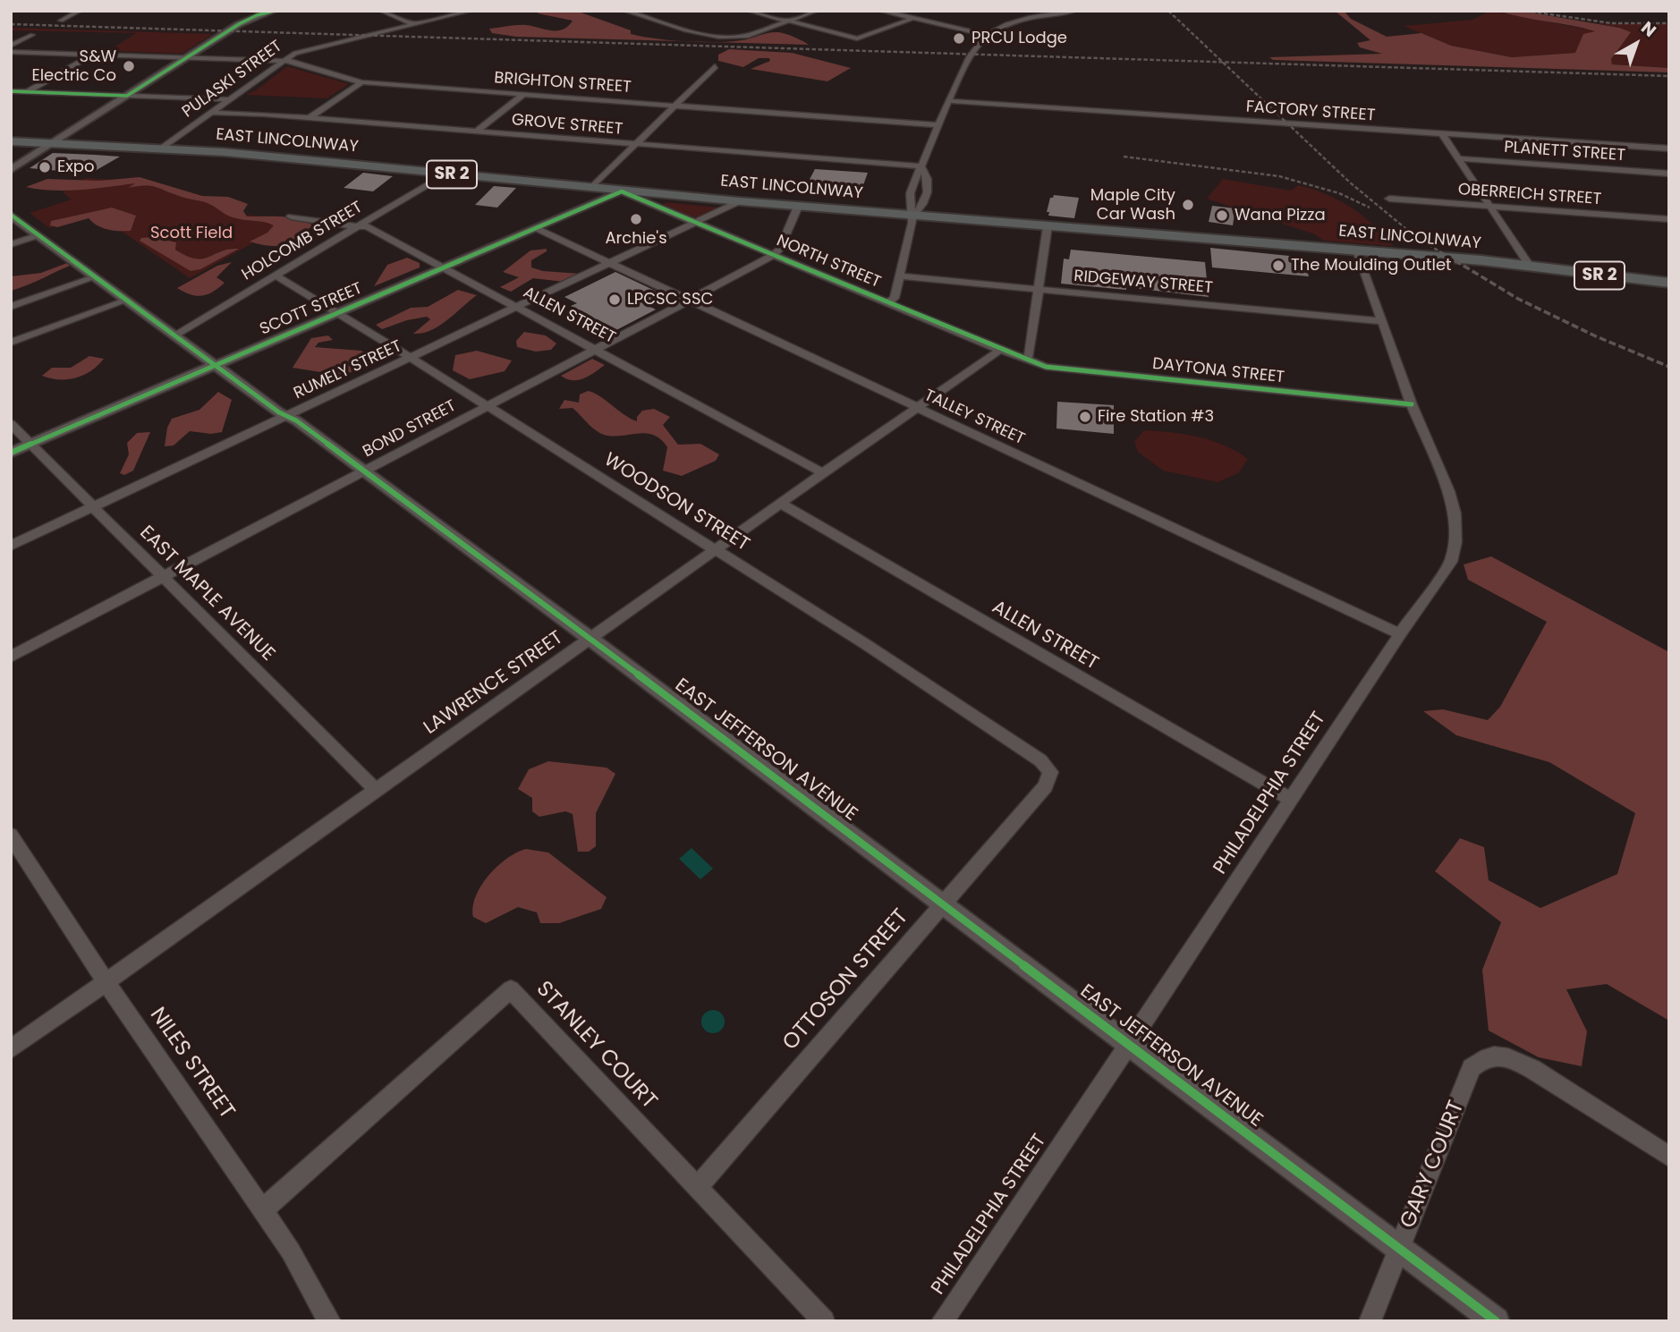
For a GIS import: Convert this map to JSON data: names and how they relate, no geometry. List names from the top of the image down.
{
  "streets": {
    "main road": ["EAST LINCOLNWAY", "SR 2"],
    "street": [
      "PULASKI STREET",
      "BRIGHTON STREET",
      "FACTORY STREET",
      "GROVE STREET",
      "PLANETT STREET",
      "OBERREICH STREET",
      "HOLCOMB STREET",
      "NORTH STREET",
      "RIDGEWAY STREET",
      "SCOTT STREET",
      "ALLEN STREET",
      "RUMELY STREET",
      "DAYTONA STREET",
      "TALLEY STREET",
      "BOND STREET",
      "WOODSON STREET",
      "EAST MAPLE AVENUE",
      "LAWRENCE STREET",
      "EAST JEFFERSON AVENUE",
      "PHILADELPHIA STREET",
      "OTTOSON STREET",
      "STANLEY COURT",
      "NILES STREET",
      "GARY COURT"
    ]
  },
  "crossings": [
    ["PULASKI STREET", "BRIGHTON STREET"],
    ["PULASKI STREET", "GROVE STREET"],
    ["PULASKI STREET", "EAST LINCOLNWAY"],
    ["EAST LINCOLNWAY", "SR 2"],
    ["EAST LINCOLNWAY", "HOLCOMB STREET"],
    ["EAST LINCOLNWAY", "NORTH STREET"],
    ["EAST LINCOLNWAY", "SCOTT STREET"],
    ["EAST LINCOLNWAY", "PHILADELPHIA STREET"],
    ["HOLCOMB STREET", "ALLEN STREET"],
    ["HOLCOMB STREET", "WOODSON STREET"],
    ["HOLCOMB STREET", "EAST JEFFERSON AVENUE"],
    ["NORTH STREET", "SCOTT STREET"],
    ["NORTH STREET", "RUMELY STREET"],
    ["NORTH STREET", "DAYTONA STREET"],
    ["NORTH STREET", "BOND STREET"],
    ["NORTH STREET", "LAWRENCE STREET"],
    ["RIDGEWAY STREET", "PHILADELPHIA STREET"],
    ["SCOTT STREET", "ALLEN STREET"],
    ["SCOTT STREET", "TALLEY STREET"],
    ["SCOTT STREET", "WOODSON STREET"],
    ["SCOTT STREET", "EAST MAPLE AVENUE"],
    ["SCOTT STREET", "EAST JEFFERSON AVENUE"],
    ["ALLEN STREET", "RUMELY STREET"],
    ["ALLEN STREET", "BOND STREET"],
    ["ALLEN STREET", "LAWRENCE STREET"],
    ["ALLEN STREET", "PHILADELPHIA STREET"],
    ["RUMELY STREET", "TALLEY STREET"],
    ["RUMELY STREET", "WOODSON STREET"],
    ["RUMELY STREET", "EAST MAPLE AVENUE"],
    ["RUMELY STREET", "EAST JEFFERSON AVENUE"],
    ["DAYTONA STREET", "PHILADELPHIA STREET"],
    ["TALLEY STREET", "BOND STREET"],
    ["TALLEY STREET", "LAWRENCE STREET"],
    ["TALLEY STREET", "PHILADELPHIA STREET"],
    ["BOND STREET", "WOODSON STREET"],
    ["BOND STREET", "EAST MAPLE AVENUE"],
    ["BOND STREET", "EAST JEFFERSON AVENUE"],
    ["WOODSON STREET", "LAWRENCE STREET"],
    ["WOODSON STREET", "OTTOSON STREET"],
    ["EAST MAPLE AVENUE", "LAWRENCE STREET"],
    ["LAWRENCE STREET", "EAST JEFFERSON AVENUE"],
    ["LAWRENCE STREET", "NILES STREET"],
    ["EAST JEFFERSON AVENUE", "PHILADELPHIA STREET"],
    ["EAST JEFFERSON AVENUE", "OTTOSON STREET"],
    ["EAST JEFFERSON AVENUE", "GARY COURT"],
    ["OTTOSON STREET", "STANLEY COURT"],
    ["STANLEY COURT", "NILES STREET"]
  ],
  "parks": ["Scott Field"],
  "places": [
    "PRCU Lodge",
    "S&W Electric Co",
    "Expo",
    "Maple City Car Wash",
    "Wana Pizza",
    "Archie's",
    "The Moulding Outlet",
    "LPCSC SSC",
    "Fire Station #3"
  ],
  "north": "top right"
}
